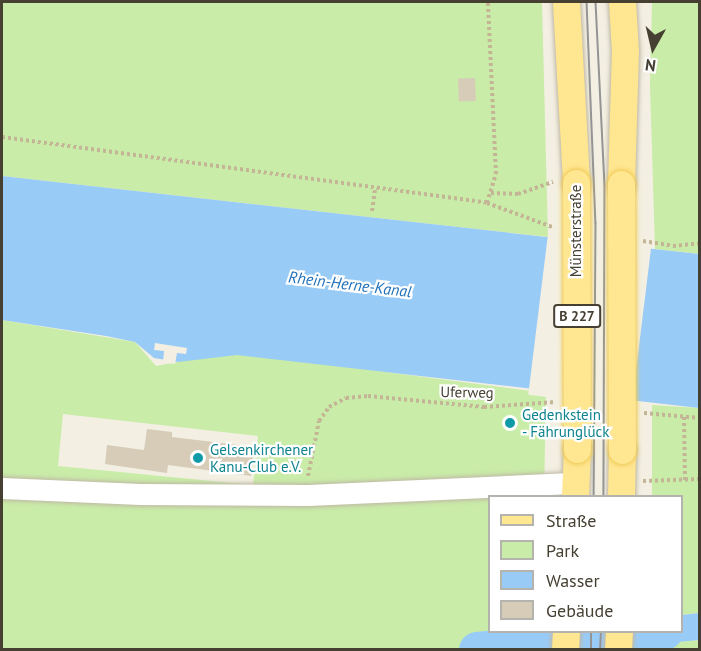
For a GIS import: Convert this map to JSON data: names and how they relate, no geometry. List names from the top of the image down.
{
  "streets": {
    "main road": ["Münsterstraße", "B 227"],
    "path": ["Uferweg"]
  },
  "water": ["Rhein-Herne-Kanal"],
  "places": ["Gedenkstein - Fährunglück", "Gelsenkirchener Kanu-Club e.V."],
  "legend": [
    "Straße",
    "Park",
    "Wasser",
    "Gebäude"
  ],
  "north": "bottom"
}
